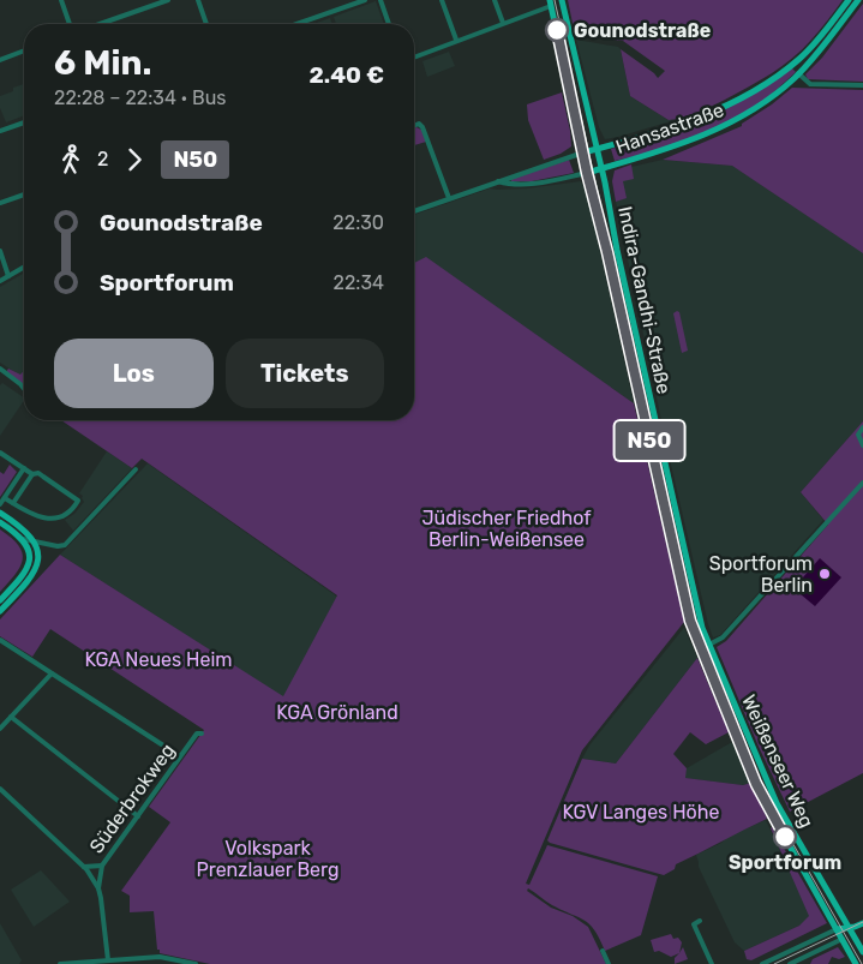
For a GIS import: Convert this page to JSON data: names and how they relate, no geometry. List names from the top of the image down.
{
  "streets": {
    "main road": ["Hansastraße", "Indira-Gandhi-Straße", "Weißenseer Weg"],
    "street": ["Süderbrokweg"]
  },
  "crossings": [
    ["Hansastraße", "Indira-Gandhi-Straße"],
    ["Indira-Gandhi-Straße", "Weißenseer Weg"]
  ],
  "parks": [
    "Jüdischer Friedhof Berlin-Weißensee",
    "KGA Neues Heim",
    "KGA Grönland",
    "KGV Langes Höhe",
    "Volkspark Prenzlauer Berg"
  ],
  "places": ["Gounodstraße", "Sportforum Berlin", "Sportforum"],
  "lines": ["bus line N50"],
  "page": {
    "on_map": "N50",
    "heading": ["6 Min.", "22:28 – 22:34 · Bus", "2.40 €"],
    "legs": ["2", "N50"],
    "list": [
      {
        "name": "Gounodstraße",
        "value": "22:30"
      },
      {
        "name": "Sportforum",
        "value": "22:34"
      }
    ],
    "buttons": ["Los", "Tickets"]
  }
}
